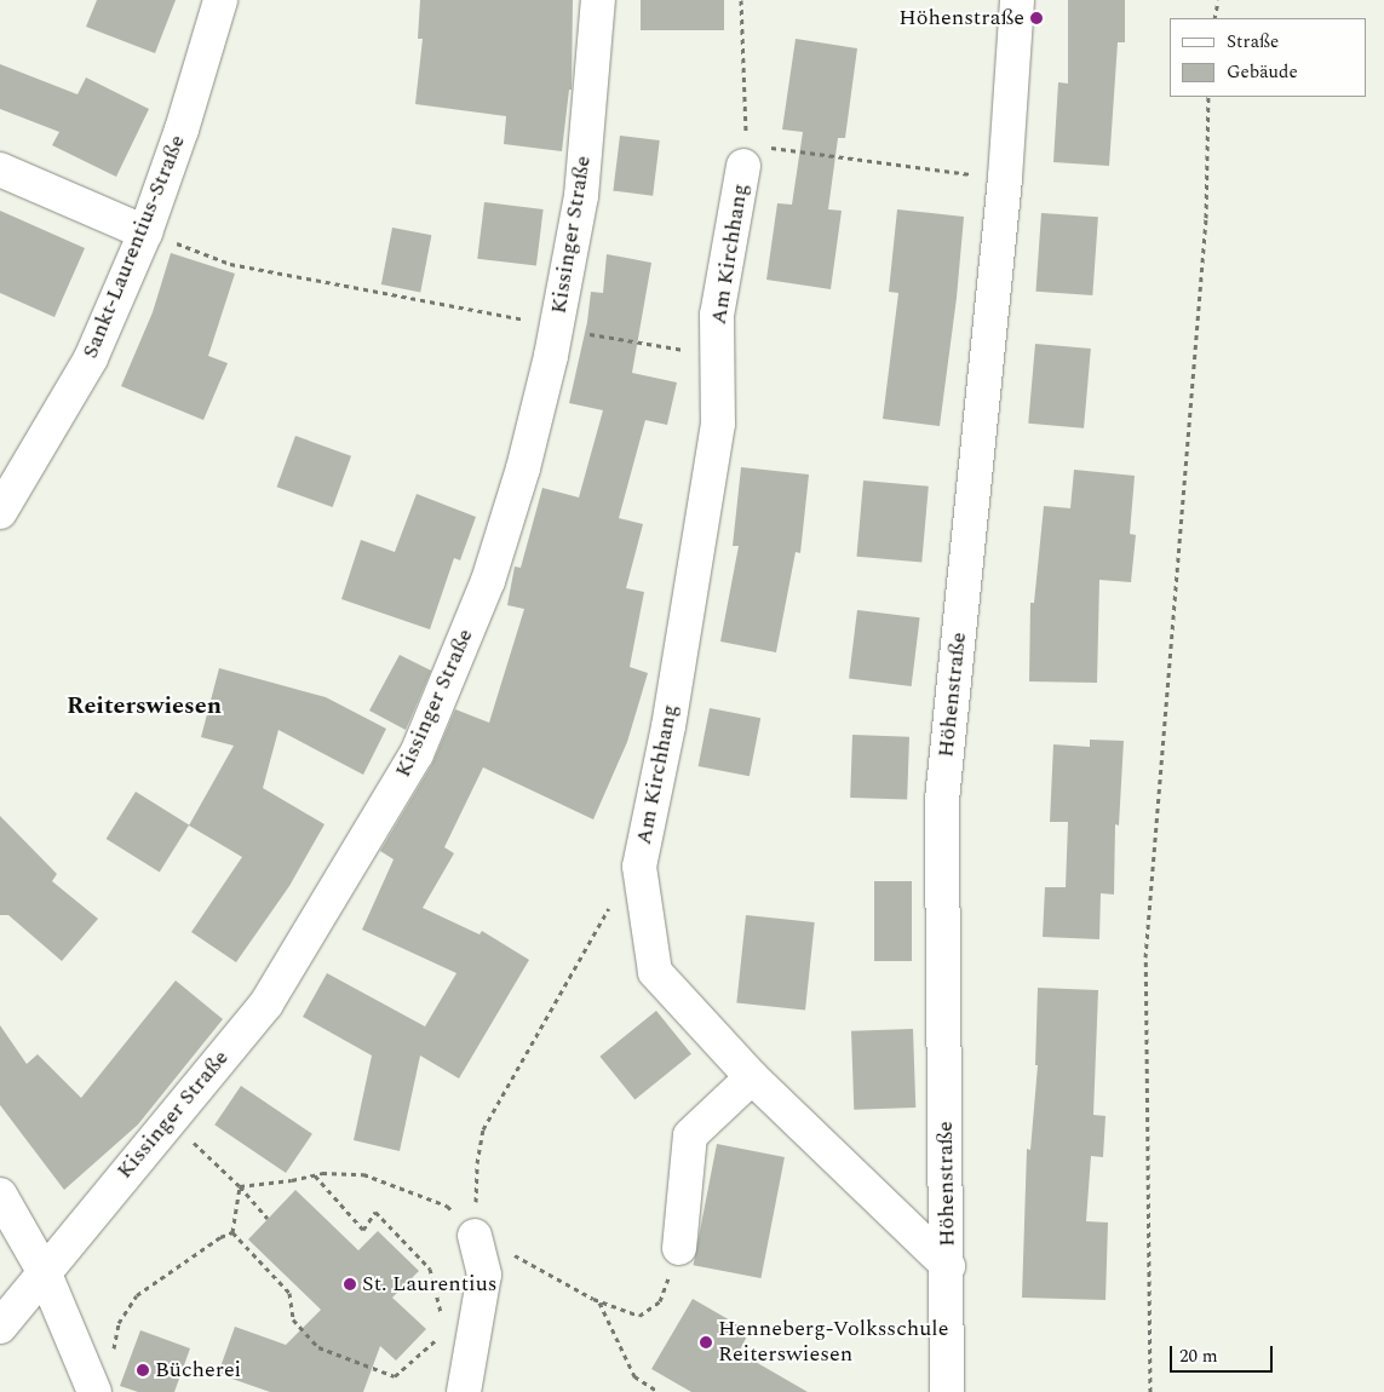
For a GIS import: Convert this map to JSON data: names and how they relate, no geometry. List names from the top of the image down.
{
  "streets": {
    "street": [
      "Kissinger Straße",
      "Sankt-Laurentius-Straße",
      "Am Kirchhang",
      "Höhenstraße"
    ]
  },
  "crossings": [
    ["Am Kirchhang", "Höhenstraße"]
  ],
  "districts": ["Reiterswiesen"],
  "places": [
    "Höhenstraße",
    "St. Laurentius",
    "Henneberg-Volksschule Reiterswiesen",
    "Bücherei"
  ],
  "legend": ["Straße", "Gebäude"],
  "scale_bar": "20 m"
}
